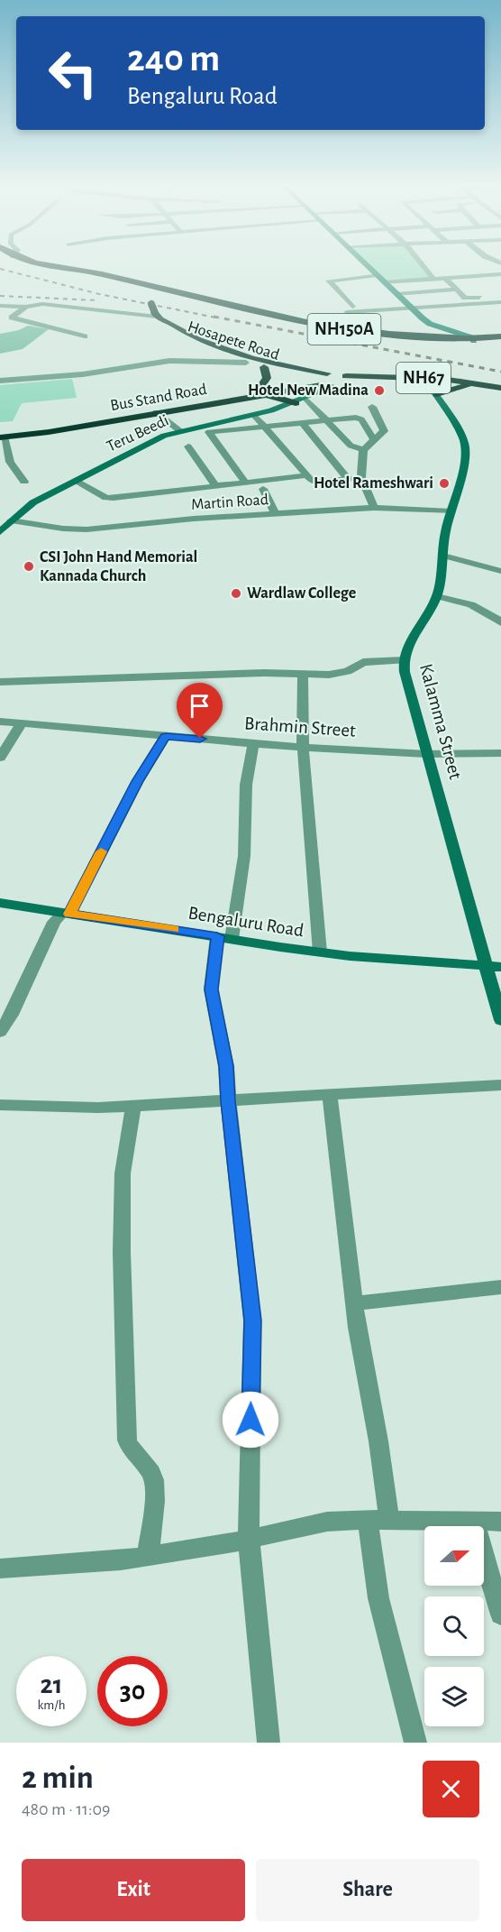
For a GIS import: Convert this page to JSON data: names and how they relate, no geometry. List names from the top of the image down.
{
  "streets": {
    "highway": [
      "NH150A",
      "Hosapete Road",
      "NH67",
      "Bus Stand Road"
    ],
    "street": [
      "Teru Beedi",
      "Martin Road",
      "Kalamma Street",
      "Brahmin Street",
      "Bengaluru Road"
    ]
  },
  "crossings": [
    ["Hosapete Road", "NH67"],
    ["Hosapete Road", "Bus Stand Road"],
    ["NH67", "Bus Stand Road"],
    ["NH67", "Teru Beedi"],
    ["NH67", "Kalamma Street"],
    ["Teru Beedi", "Martin Road"],
    ["Martin Road", "Kalamma Street"],
    ["Kalamma Street", "Brahmin Street"],
    ["Kalamma Street", "Bengaluru Road"]
  ],
  "places": [
    "Hotel New Madina",
    "Hotel Rameshwari",
    "CSI John Hand Memorial Kannada Church",
    "Wardlaw College"
  ],
  "north": "right",
  "page": {
    "turn": ["240 m", "Bengaluru Road"],
    "speed": "21 km/h",
    "limit": "30",
    "heading": ["2 min", "480 m · 11:09"],
    "buttons": ["Exit", "Share"]
  }
}
